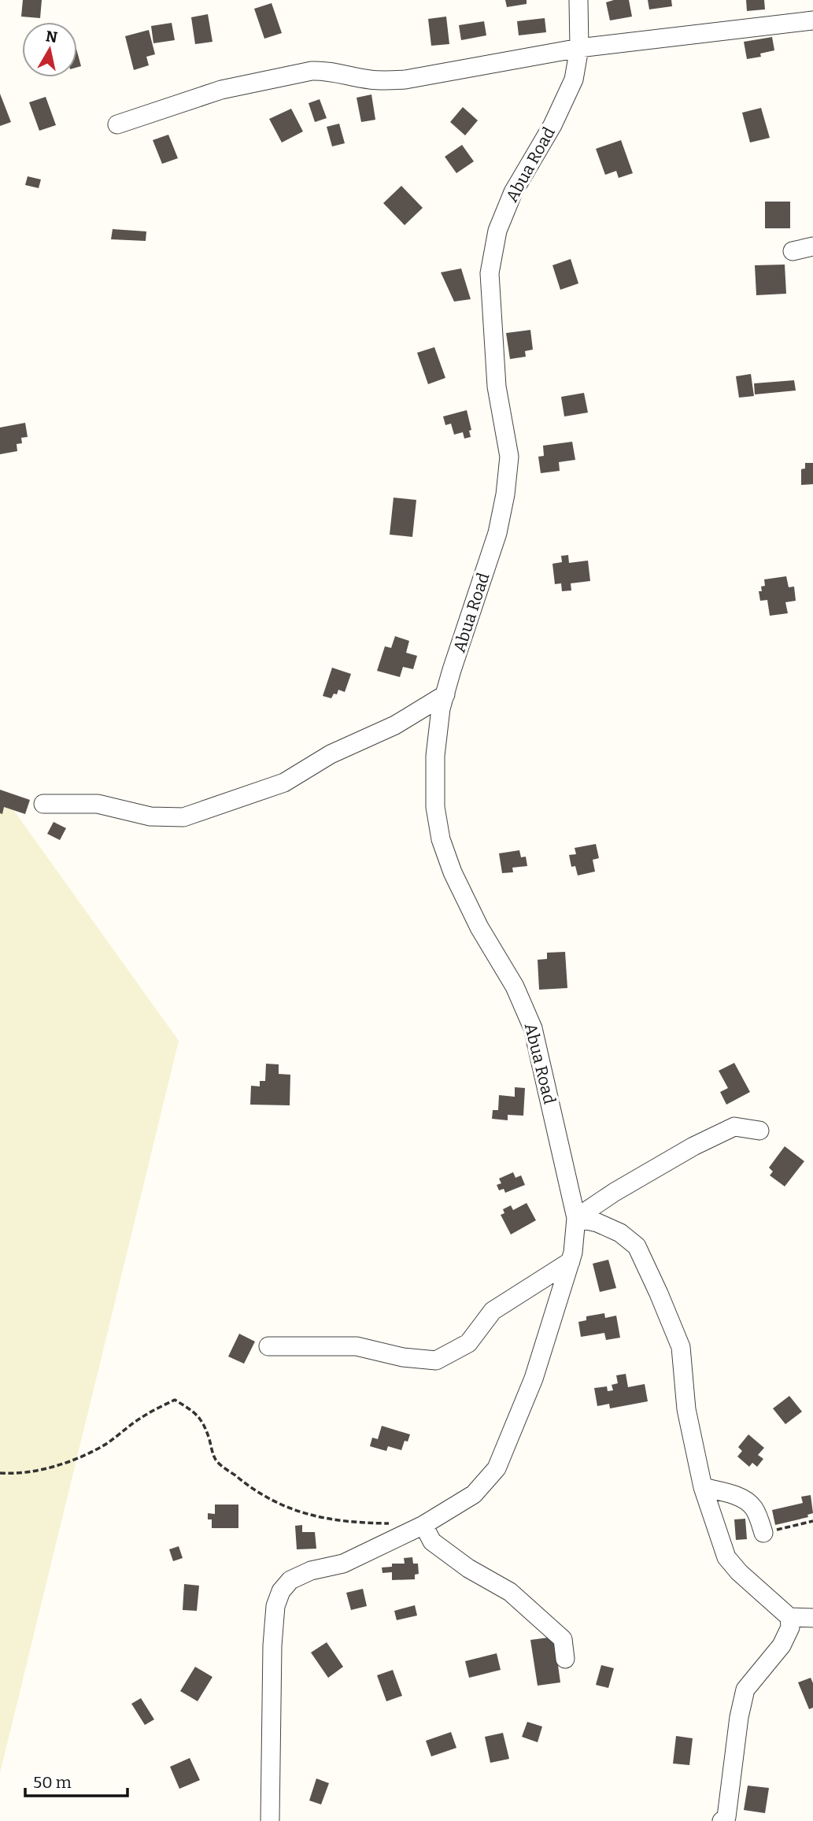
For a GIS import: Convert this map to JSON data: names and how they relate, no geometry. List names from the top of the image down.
{
  "streets": {
    "street": ["Abua Road"]
  },
  "scale_bar": "50 m",
  "north": "top"
}
